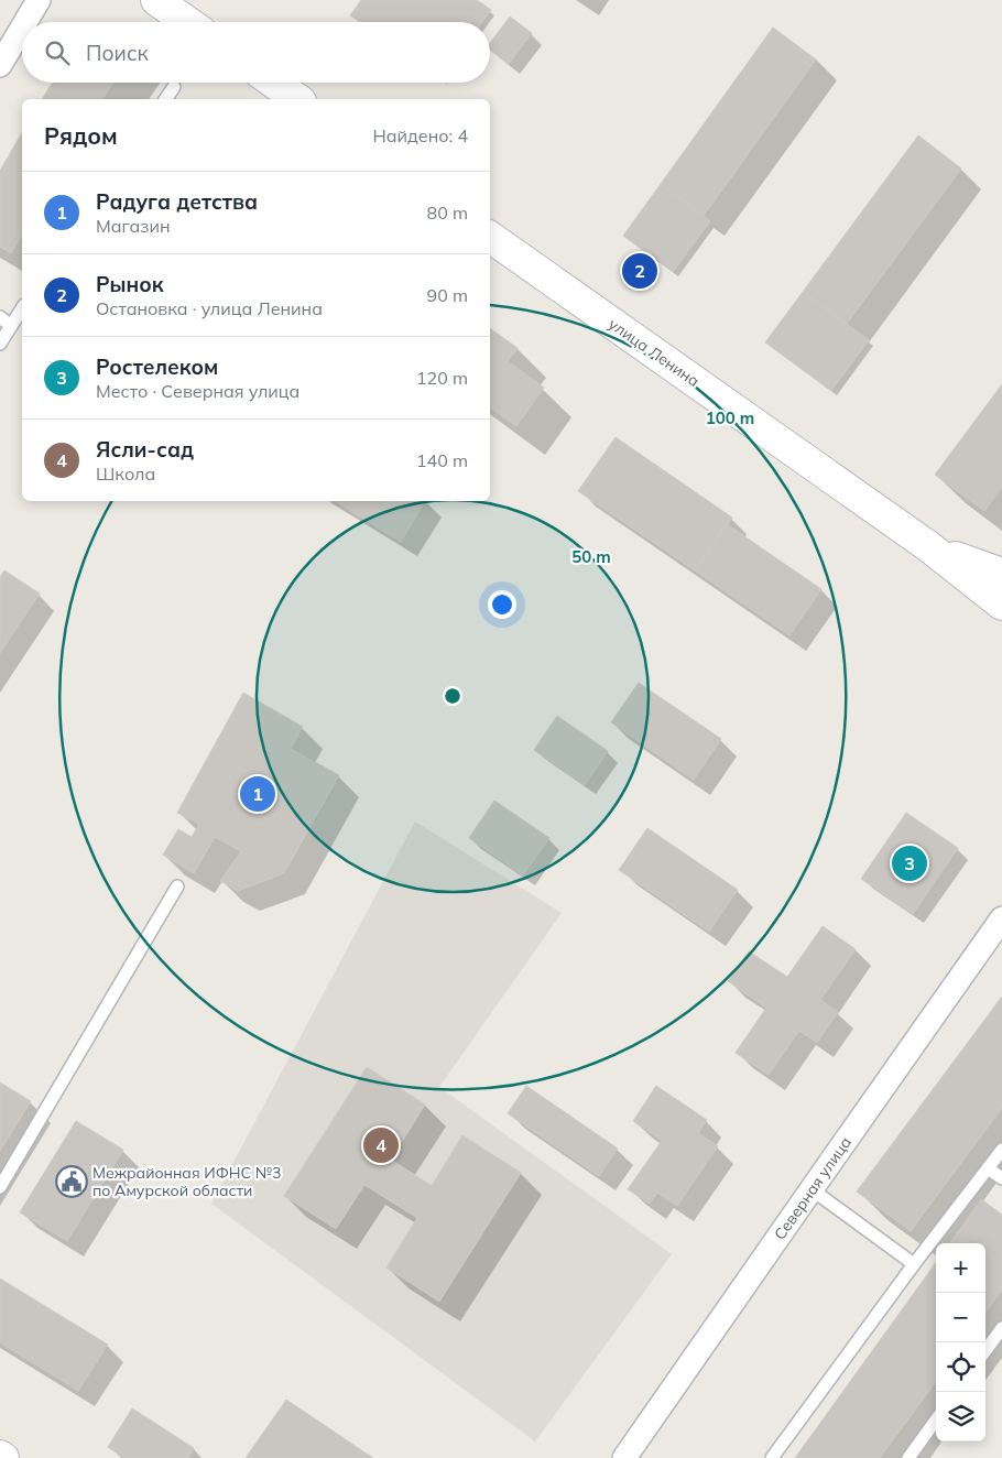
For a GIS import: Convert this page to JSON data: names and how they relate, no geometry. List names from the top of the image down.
{
  "streets": {
    "street": ["улица Ленина", "Северная улица"]
  },
  "places": {
    "public building": ["Межрайонная ИФНС №3 по Амурской области"]
  },
  "page": {
    "search": "Поиск",
    "heading": ["Рядом", "Найдено: 4"],
    "list": [
      {
        "mark": "1",
        "name": "Радуга детства",
        "note": "Магазин",
        "value": "80 m"
      },
      {
        "mark": "2",
        "name": "Рынок",
        "note": "Остановка · улица Ленина",
        "value": "90 m"
      },
      {
        "mark": "3",
        "name": "Ростелеком",
        "note": "Место · Северная улица",
        "value": "120 m"
      },
      {
        "mark": "4",
        "name": "Ясли-сад",
        "note": "Школа",
        "value": "140 m"
      }
    ],
    "pins": [
      "2",
      "1",
      "3",
      "4"
    ],
    "map_buttons": ["+", "−"]
  },
  "rings": ["100 m", "50 m"]
}
